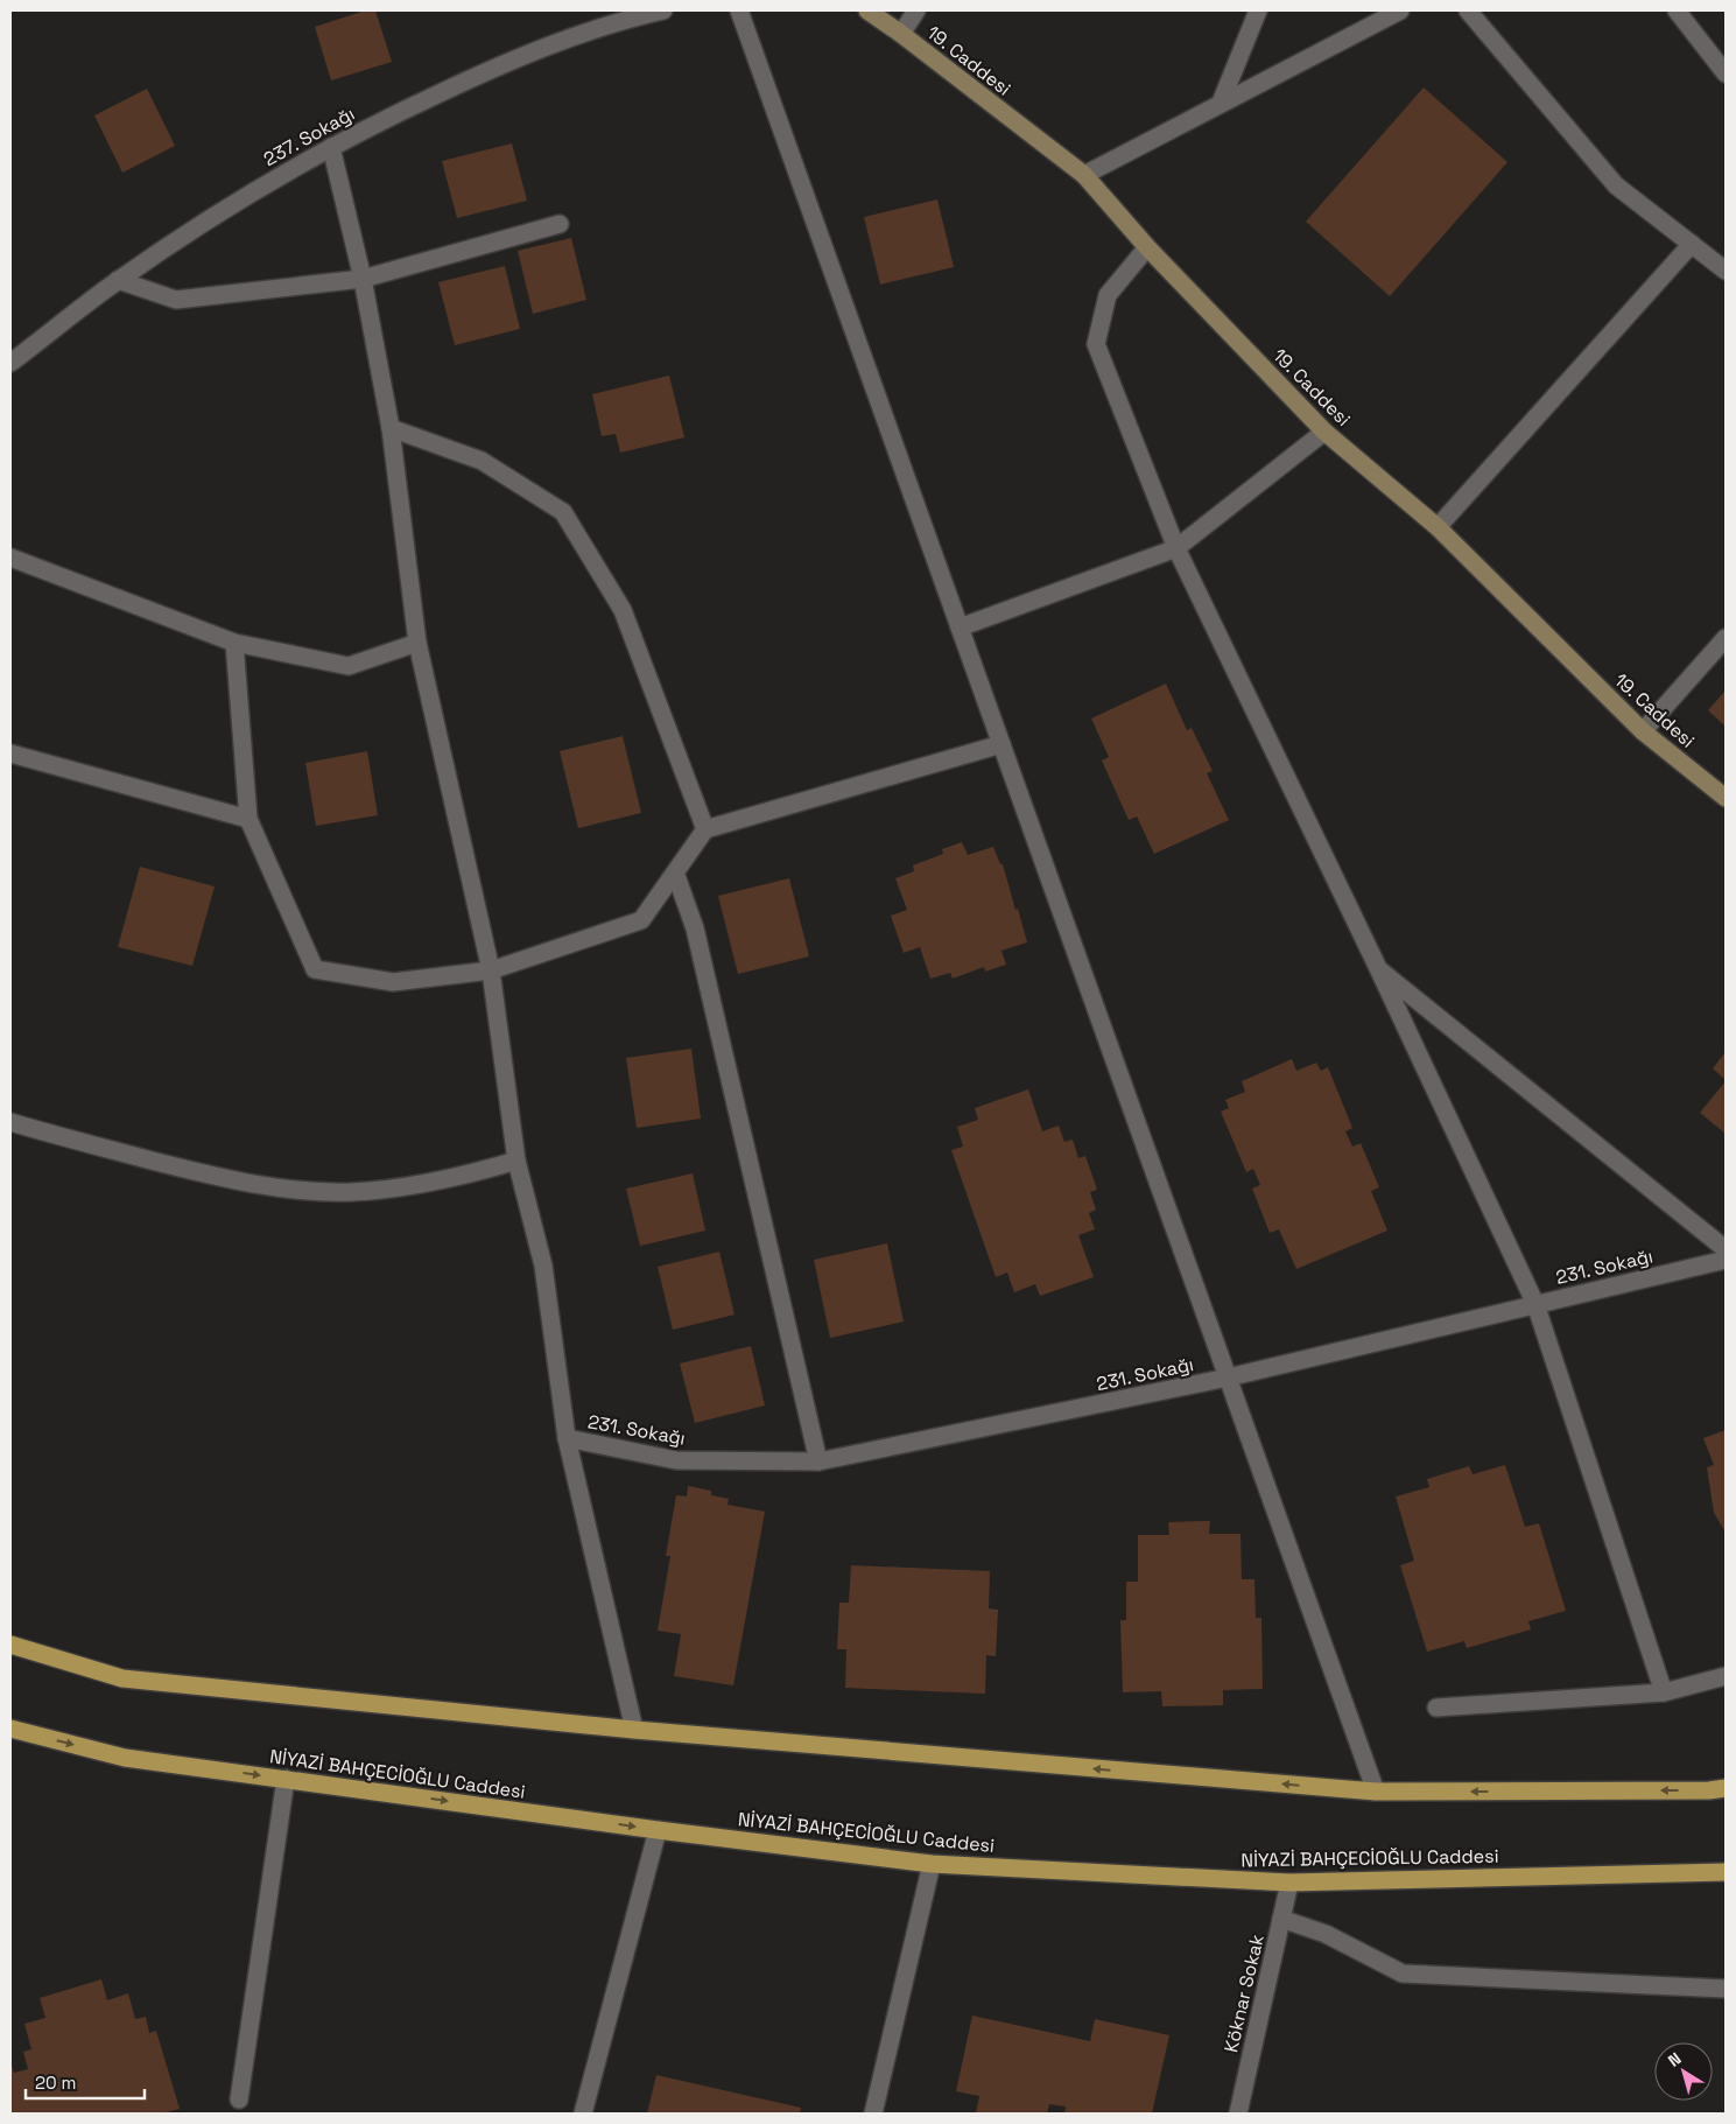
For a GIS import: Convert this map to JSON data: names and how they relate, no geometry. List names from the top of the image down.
{
  "streets": {
    "main road": ["NİYAZİ BAHÇECİOĞLU Caddesi"],
    "street": [
      "19. Caddesi",
      "237. Sokağı",
      "231. Sokağı",
      "Köknar Sokak"
    ]
  },
  "crossings": [
    ["NİYAZİ BAHÇECİOĞLU Caddesi", "Köknar Sokak"]
  ],
  "scale_bar": "20 m",
  "north": "top left"
}
